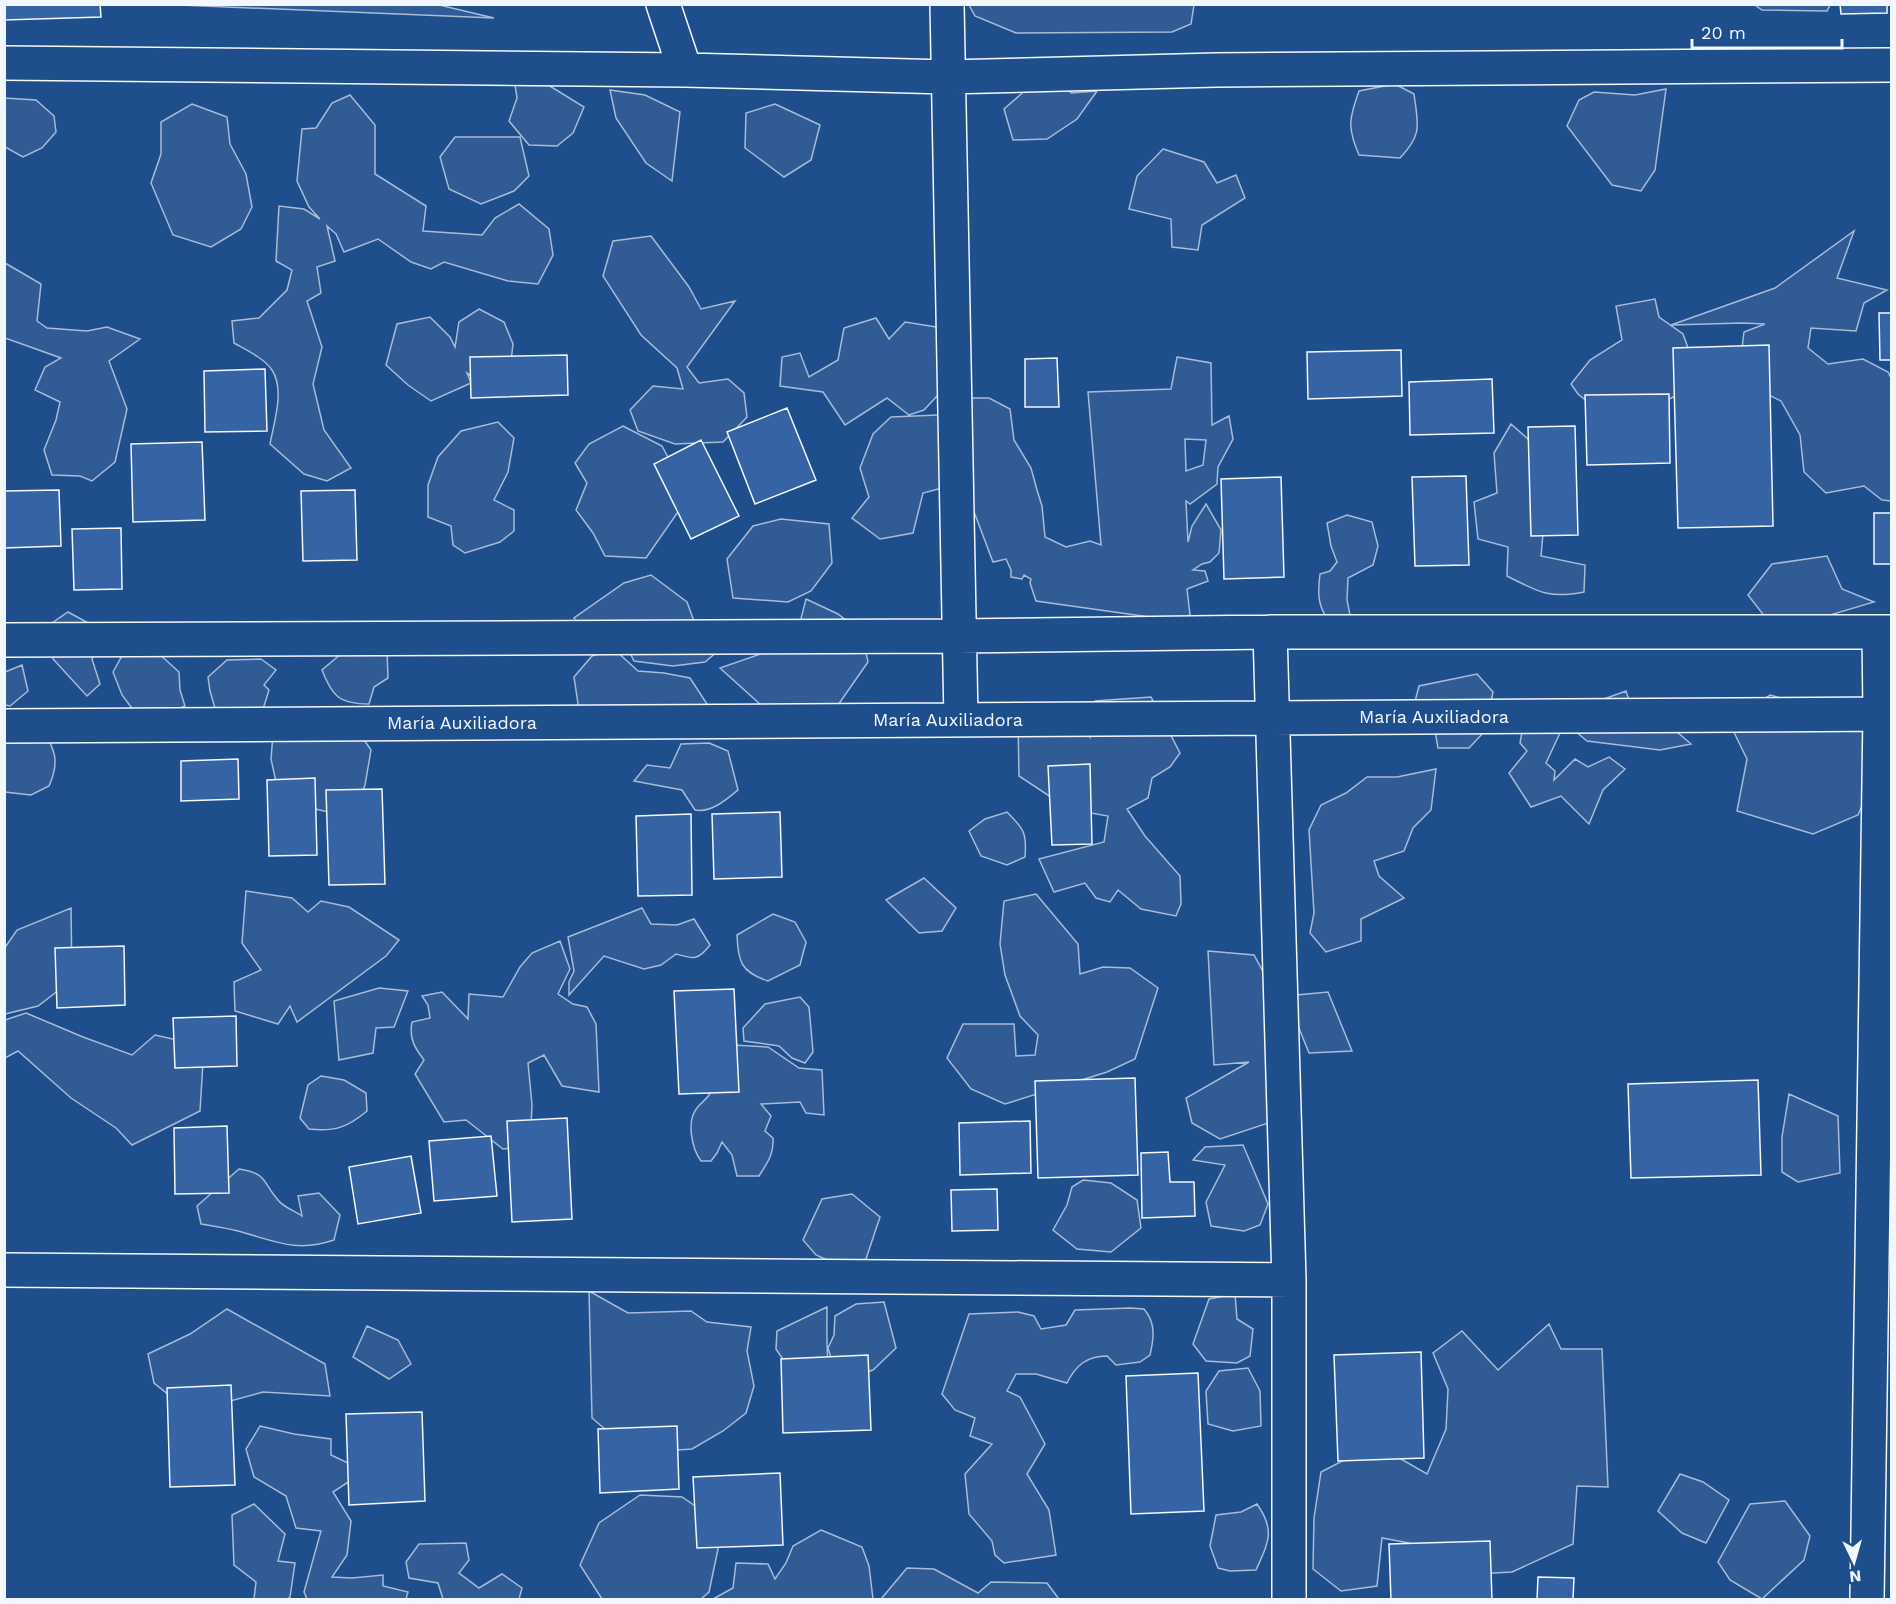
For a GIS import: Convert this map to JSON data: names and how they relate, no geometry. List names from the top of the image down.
{
  "streets": {
    "street": ["María Auxiliadora"]
  },
  "scale_bar": "20 m",
  "north": "bottom"
}
